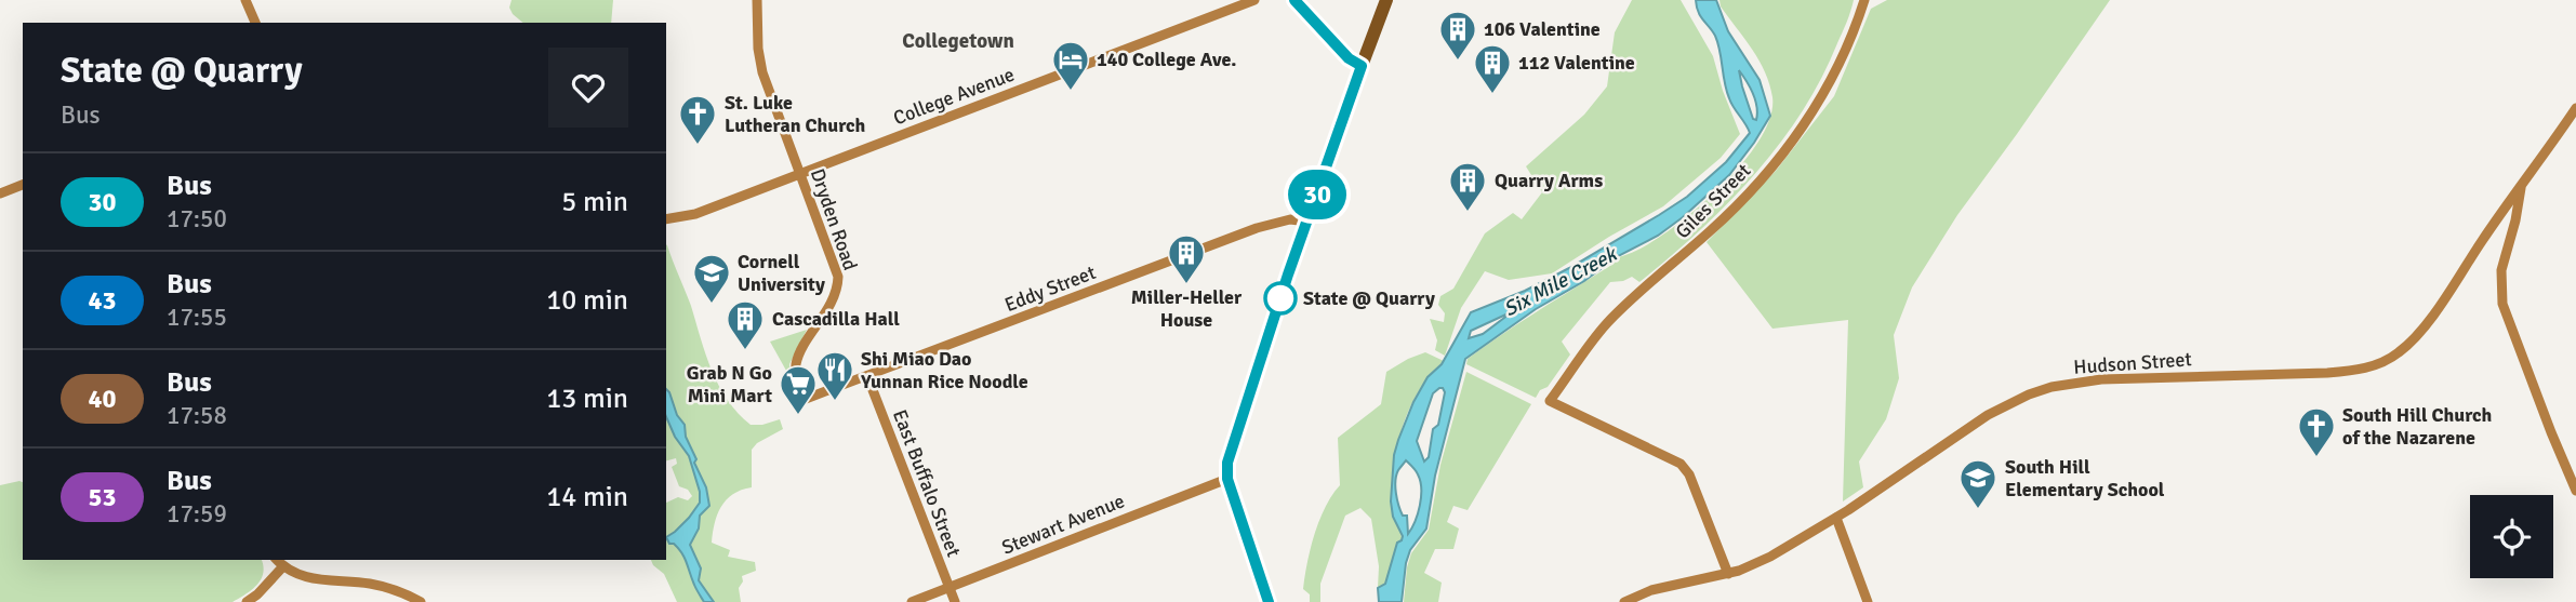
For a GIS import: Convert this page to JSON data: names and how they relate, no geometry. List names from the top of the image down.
{
  "streets": {
    "street": [
      "College Avenue",
      "Giles Street",
      "Dryden Road",
      "Eddy Street",
      "Hudson Street",
      "East Buffalo Street",
      "Stewart Avenue"
    ]
  },
  "crossings": [
    ["College Avenue", "Dryden Road"],
    ["Giles Street", "Hudson Street"],
    ["Dryden Road", "Eddy Street"],
    ["Eddy Street", "East Buffalo Street"],
    ["East Buffalo Street", "Stewart Avenue"]
  ],
  "districts": ["Collegetown"],
  "water": ["Six Mile Creek"],
  "places": {
    "building": [
      "106 Valentine",
      "112 Valentine",
      "Quarry Arms",
      "Miller-Heller House",
      "Cascadilla Hall"
    ],
    "hotel": ["140 College Ave."],
    "church": ["St. Luke Lutheran Church", "South Hill Church of the Nazarene"],
    "other": ["State @ Quarry"],
    "school or university": ["Cornell University", "South Hill Elementary School"],
    "restaurant": ["Shi Miao Dao Yunnan Rice Noodle"],
    "supermarket": ["Grab N Go Mini Mart"]
  },
  "lines": ["bus line 30"],
  "page": {
    "on_map": "30",
    "heading": ["State @ Quarry", "Bus"],
    "list": [
      {
        "mark": "30",
        "name": "Bus",
        "note": "17:50",
        "value": "5 min"
      },
      {
        "mark": "43",
        "name": "Bus",
        "note": "17:55",
        "value": "10 min"
      },
      {
        "mark": "40",
        "name": "Bus",
        "note": "17:58",
        "value": "13 min"
      },
      {
        "mark": "53",
        "name": "Bus",
        "note": "17:59",
        "value": "14 min"
      }
    ]
  }
}
